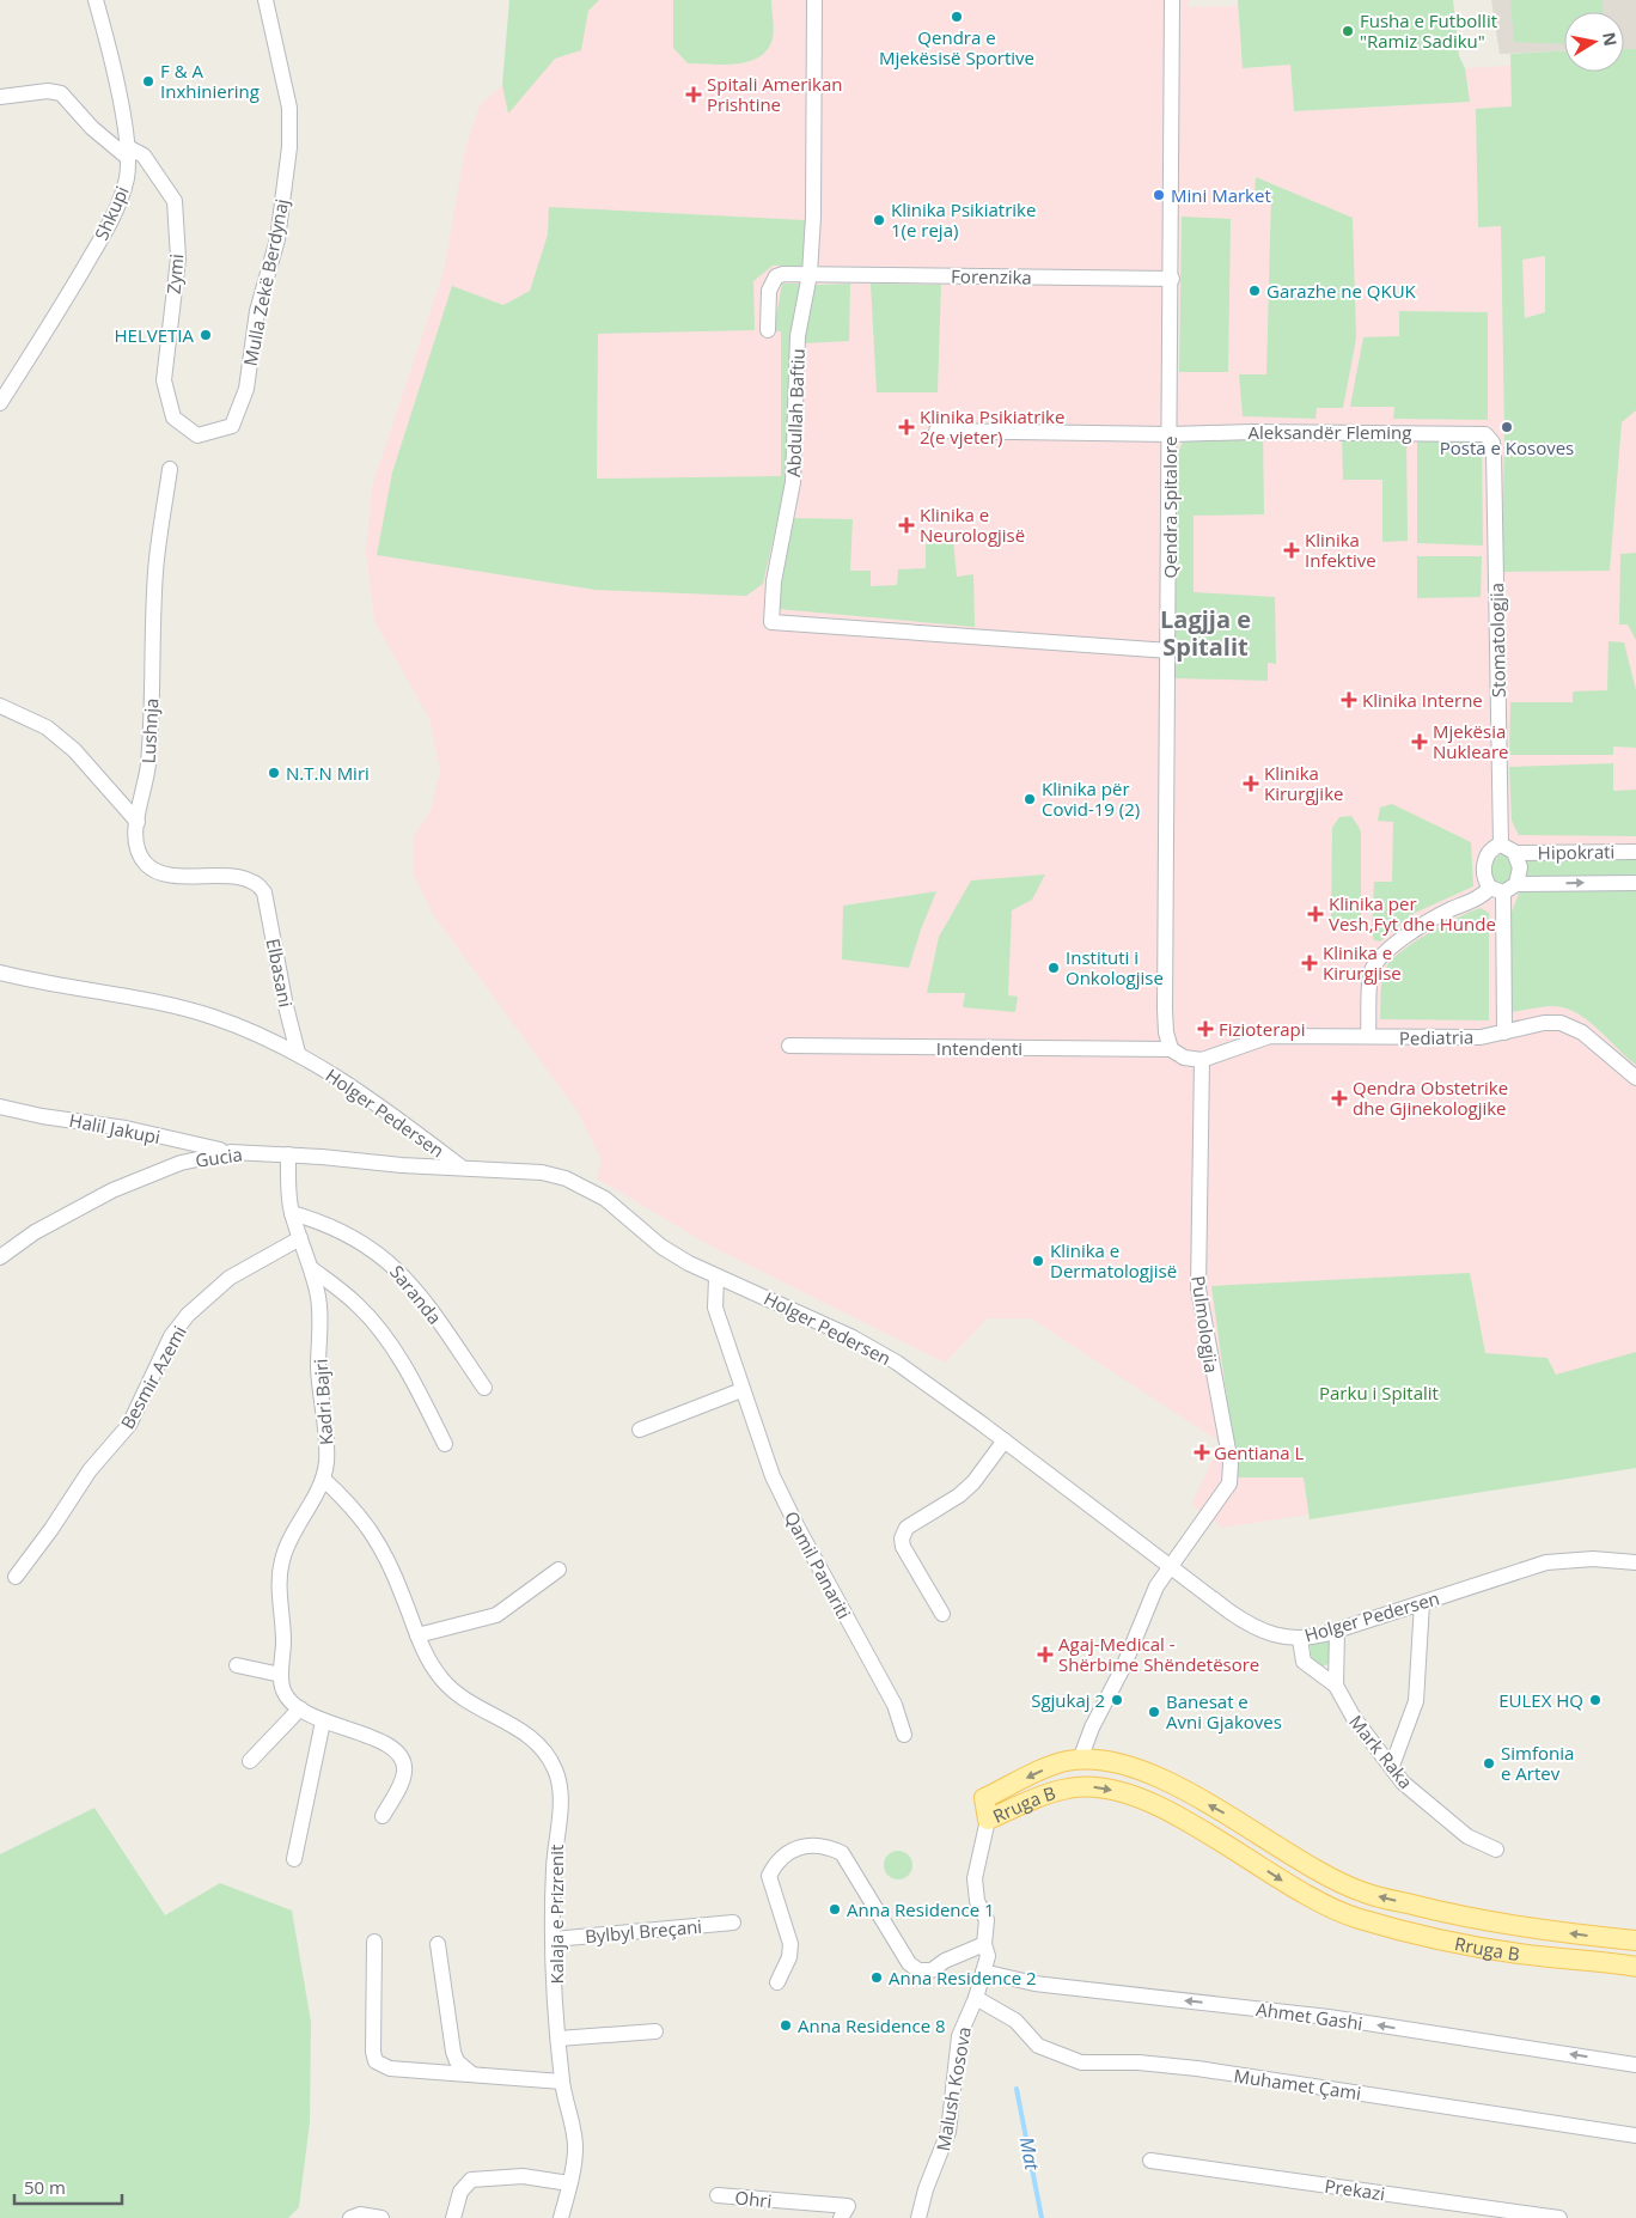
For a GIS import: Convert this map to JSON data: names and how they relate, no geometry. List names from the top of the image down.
{
  "streets": {
    "main road": ["Rruga B"],
    "street": [
      "Shkupi",
      "Zymi",
      "Forenzika",
      "Mulla Zekë Berdynaj",
      "Abdullah Baftiu",
      "Aleksandër Fleming",
      "Qendra Spitalore",
      "Stomatologjia",
      "Lushnja",
      "Hipokrati",
      "Elbasani",
      "Pediatria",
      "Intendenti",
      "Holger Pedersen",
      "Halil Jakupi",
      "Gucia",
      "Saranda",
      "Pulmologjia",
      "Besmir Azemi",
      "Kadri Bajri",
      "Qamil Panariti",
      "Mark Raka",
      "Kalaja e Prizrenit",
      "Bylbyl Breçani",
      "Ahmet Gashi",
      "Muhamet Çami",
      "Malush Kosova",
      "Prekazi",
      "Ohri"
    ]
  },
  "crossings": [
    ["Shkupi", "Zymi"],
    ["Zymi", "Mulla Zekë Berdynaj"],
    ["Forenzika", "Abdullah Baftiu"],
    ["Forenzika", "Qendra Spitalore"],
    ["Abdullah Baftiu", "Qendra Spitalore"],
    ["Aleksandër Fleming", "Qendra Spitalore"],
    ["Aleksandër Fleming", "Stomatologjia"],
    ["Qendra Spitalore", "Intendenti"],
    ["Stomatologjia", "Hipokrati"],
    ["Lushnja", "Elbasani"],
    ["Elbasani", "Holger Pedersen"],
    ["Pediatria", "Pulmologjia"],
    ["Holger Pedersen", "Gucia"],
    ["Holger Pedersen", "Pulmologjia"],
    ["Holger Pedersen", "Qamil Panariti"],
    ["Holger Pedersen", "Mark Raka"],
    ["Halil Jakupi", "Gucia"],
    ["Gucia", "Kadri Bajri"],
    ["Saranda", "Kadri Bajri"],
    ["Besmir Azemi", "Kadri Bajri"],
    ["Kadri Bajri", "Kalaja e Prizrenit"],
    ["Rruga B", "Malush Kosova"],
    ["Kalaja e Prizrenit", "Bylbyl Breçani"],
    ["Ahmet Gashi", "Malush Kosova"],
    ["Muhamet Çami", "Malush Kosova"]
  ],
  "one_way": ["Ahmet Gashi"],
  "districts": ["Lagjja e Spitalit"],
  "water": ["Mat"],
  "parks": ["Parku i Spitalit"],
  "places": {
    "other": [
      "Qendra e Mjekësisë Sportive",
      "Fusha e Futbollit \"Ramiz Sadiku\"",
      "F & A Inxhiniering",
      "Mini Market",
      "Klinika Psikiatrike 1(e reja)",
      "Garazhe ne QKUK",
      "HELVETIA",
      "Posta e Kosoves",
      "N.T.N Miri",
      "Klinika për Covid-19 (2)",
      "Instituti i Onkologjise",
      "Klinika e Dermatologjisë",
      "Sgjukaj 2",
      "EULEX HQ",
      "Banesat e Avni Gjakoves",
      "Simfonia e Artev",
      "Anna Residence 1",
      "Anna Residence 2",
      "Anna Residence 8"
    ],
    "health": [
      "Spitali Amerikan Prishtine",
      "Klinika Psikiatrike 2(e vjeter)",
      "Klinika e Neurologjisë",
      "Klinika Infektive",
      "Klinika Interne",
      "Mjekësia Nukleare",
      "Klinika Kirurgjike",
      "Klinika per Vesh,Fyt dhe Hunde",
      "Klinika e Kirurgjise",
      "Fizioterapi",
      "Qendra Obstetrike dhe Gjinekologjike",
      "Gentiana L",
      "Agaj-Medical - Shërbime Shëndetësore"
    ]
  },
  "scale_bar": "50 m",
  "north": "right"
}
